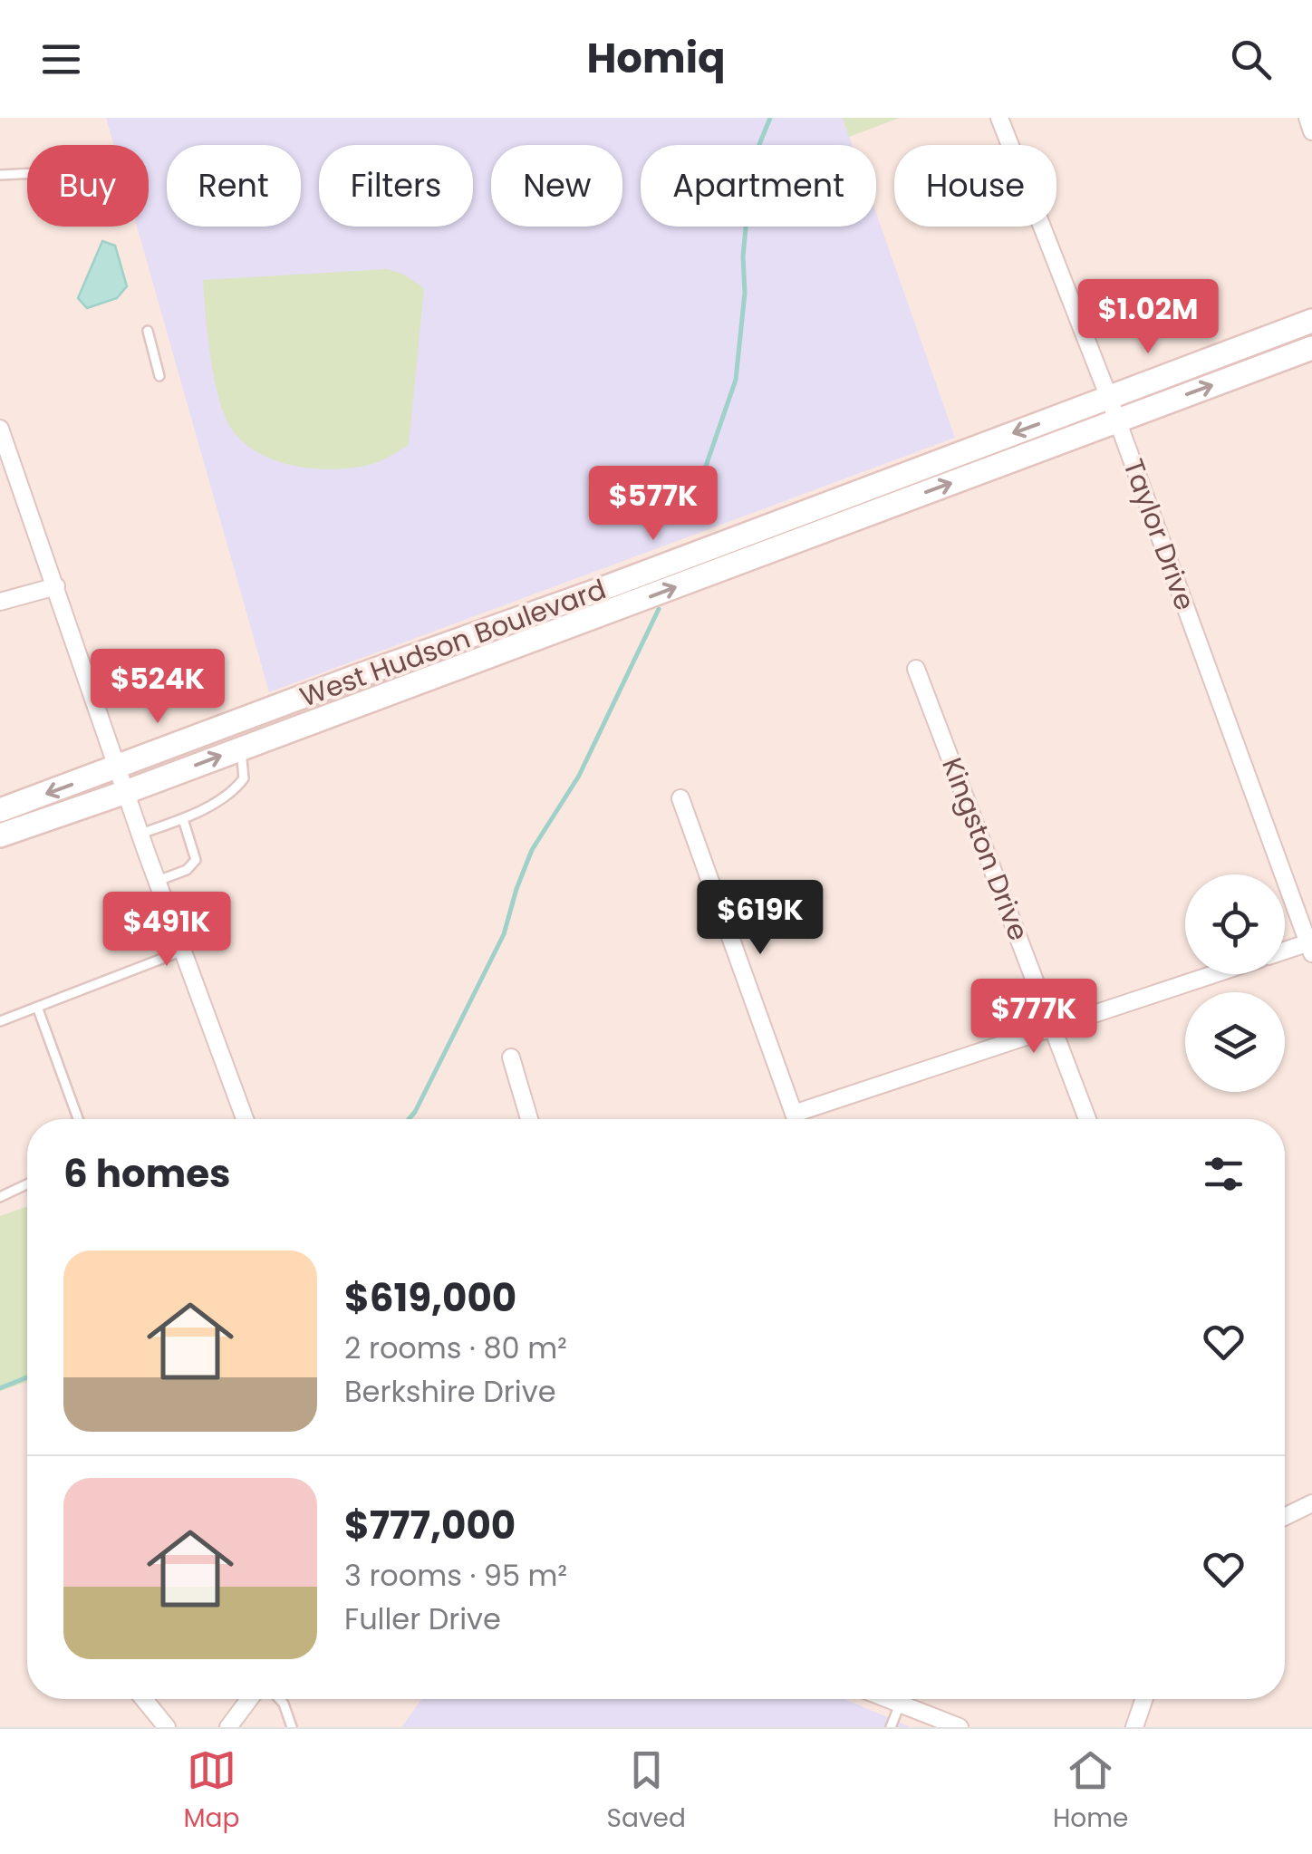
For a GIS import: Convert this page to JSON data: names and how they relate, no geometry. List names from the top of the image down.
{
  "streets": {
    "main road": ["West Hudson Boulevard"],
    "street": ["Taylor Drive", "Kingston Drive"]
  },
  "crossings": [
    ["Taylor Drive", "West Hudson Boulevard"]
  ],
  "page": {
    "header": "Homiq",
    "chip": [
      "Buy",
      "Rent",
      "Filters",
      "New",
      "Apartment",
      "House"
    ],
    "price": [
      "$1.02M",
      "$577K",
      "$524K",
      "$619K",
      "$491K",
      "$777K"
    ],
    "heading": "6 homes",
    "list": [
      {
        "name": "$619,000",
        "note": "2 rooms · 80 m² · Berkshire Drive"
      },
      {
        "name": "$777,000",
        "note": "3 rooms · 95 m² · Fuller Drive"
      }
    ],
    "tabs": ["Map", "Saved", "Home"]
  }
}
